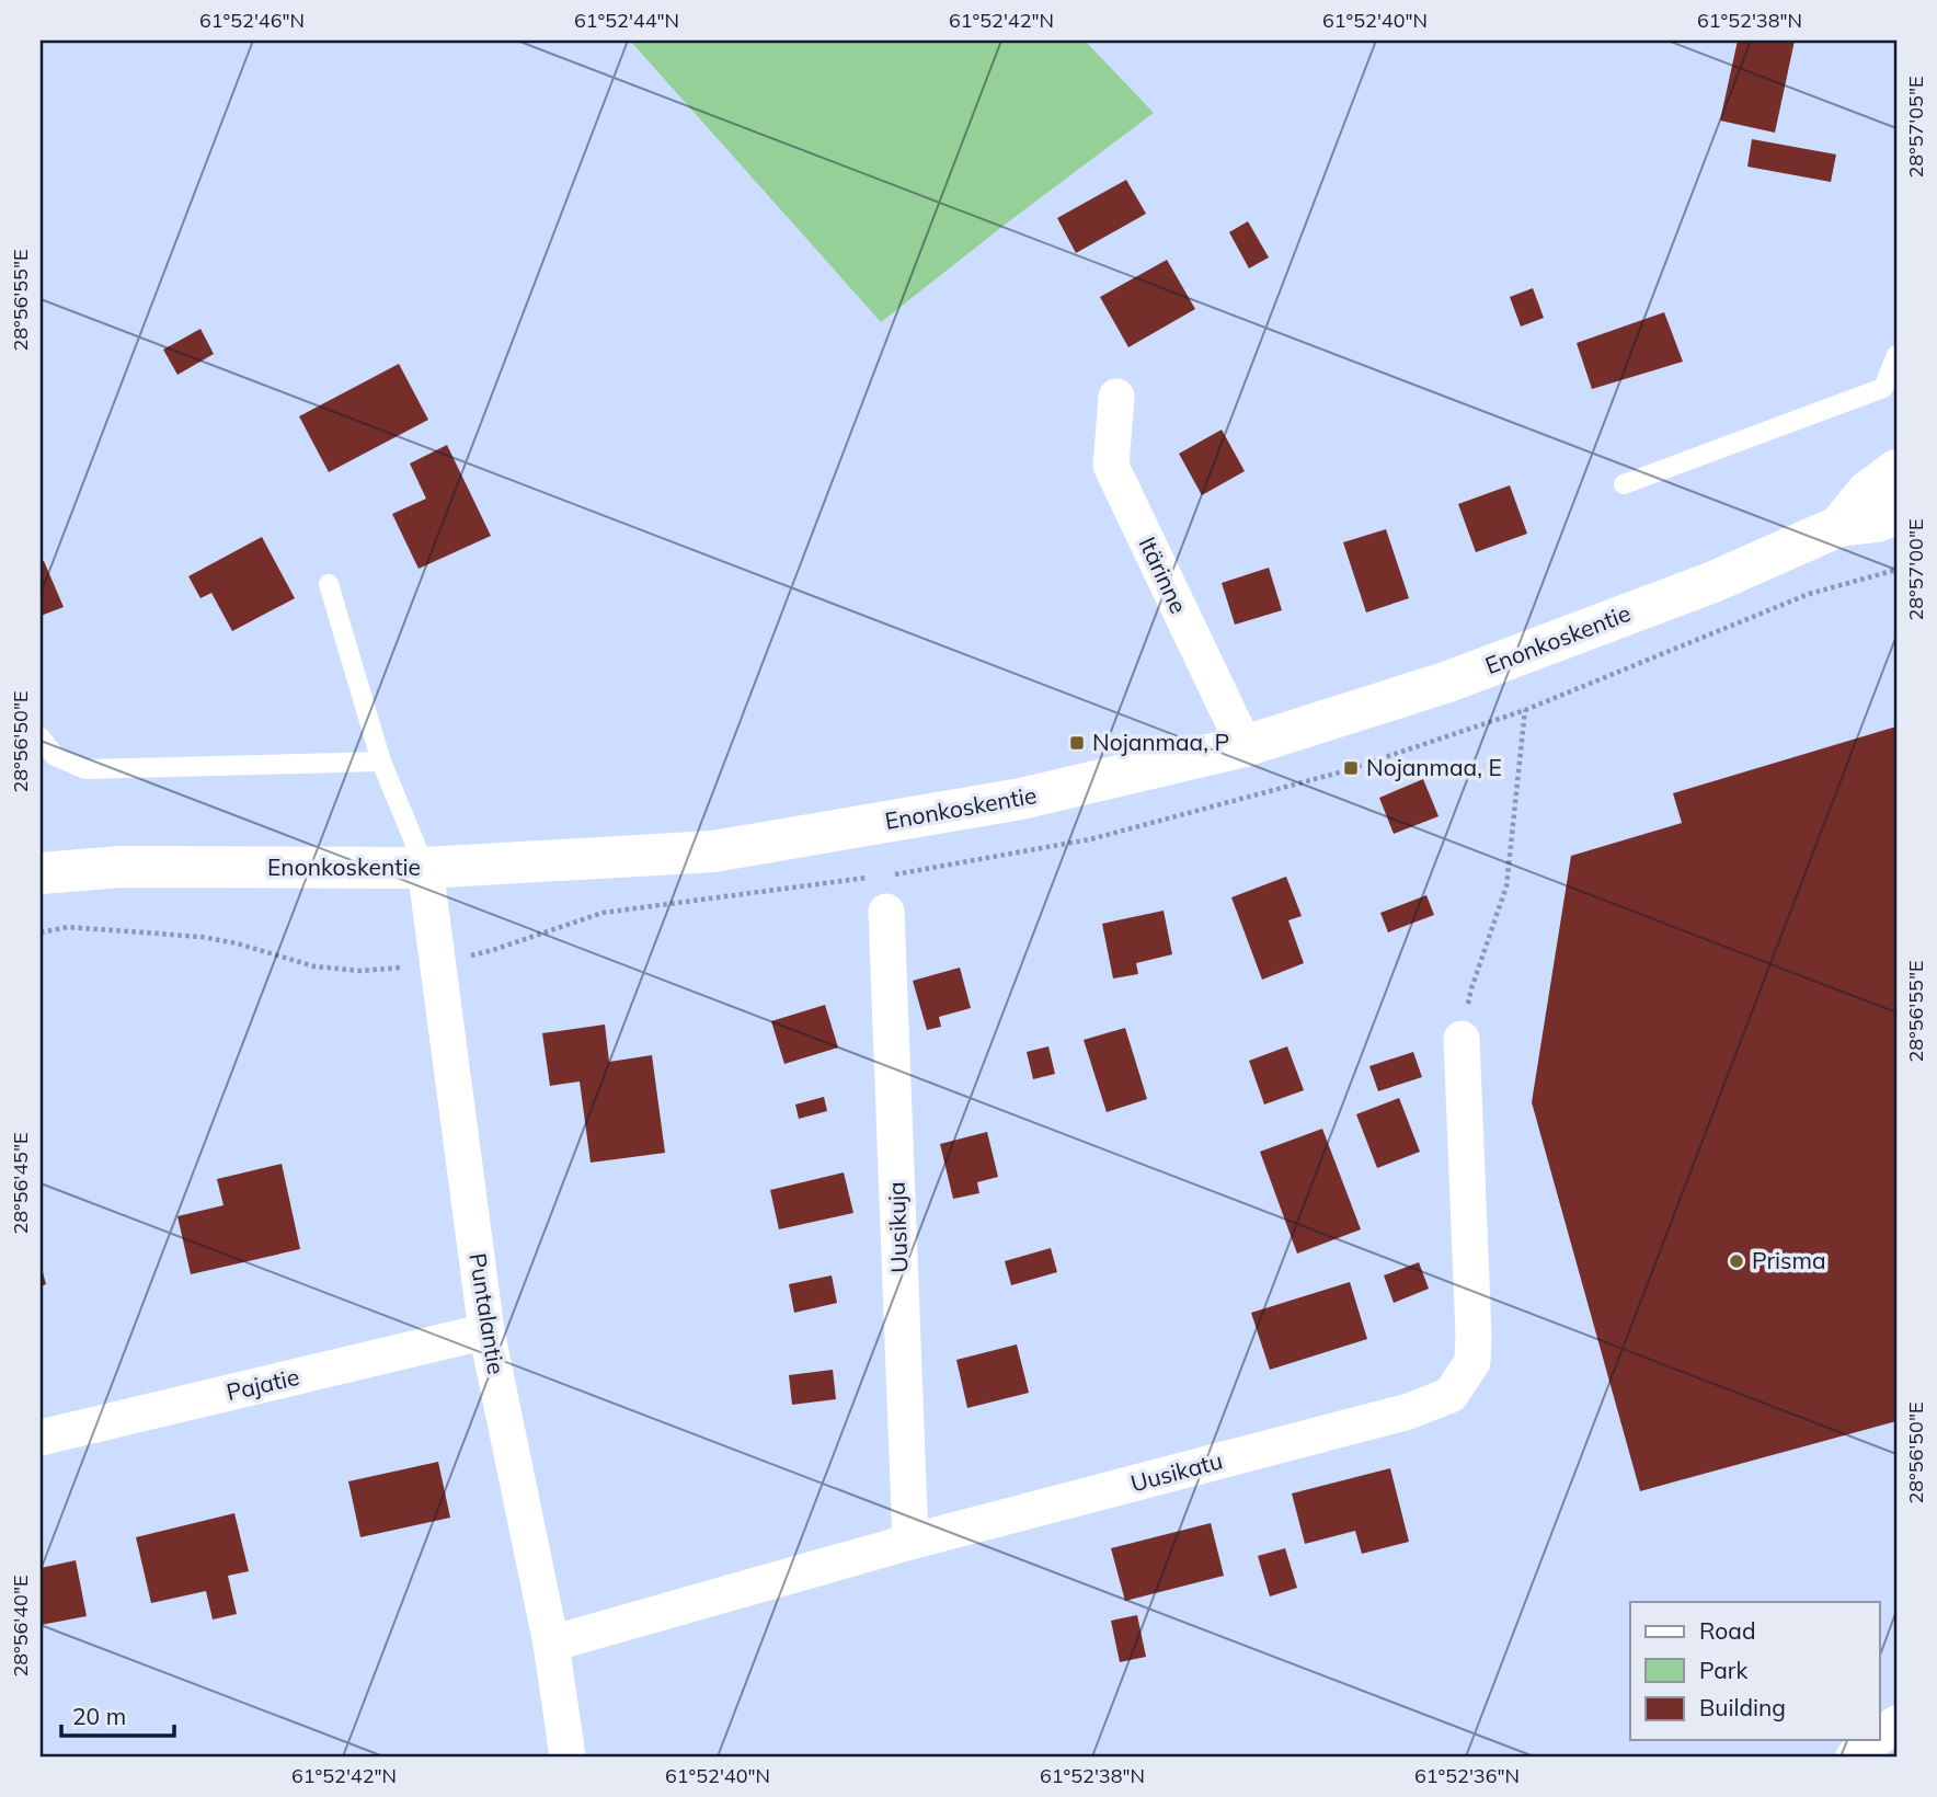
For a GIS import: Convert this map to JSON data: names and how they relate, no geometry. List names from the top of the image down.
{
  "streets": {
    "main road": ["Enonkoskentie"],
    "street": [
      "Itärinne",
      "Uusikuja",
      "Puntalantie",
      "Pajatie",
      "Uusikatu"
    ]
  },
  "crossings": [
    ["Itärinne", "Enonkoskentie"],
    ["Enonkoskentie", "Puntalantie"],
    ["Uusikuja", "Uusikatu"],
    ["Puntalantie", "Pajatie"],
    ["Puntalantie", "Uusikatu"]
  ],
  "places": {
    "transit": ["Nojanmaa, P", "Nojanmaa, E"],
    "other": ["Prisma"]
  },
  "legend": ["Road", "Park", "Building"],
  "scale_bar": "20 m",
  "coordinates": [
    "61°52'46\"N",
    "61°52'44\"N",
    "61°52'42\"N",
    "61°52'40\"N",
    "61°52'38\"N",
    "28°57'05\"E",
    "28°56'55\"E",
    "28°57'00\"E",
    "28°56'50\"E",
    "28°56'45\"E",
    "28°56'40\"E",
    "61°52'36\"N"
  ]
}
